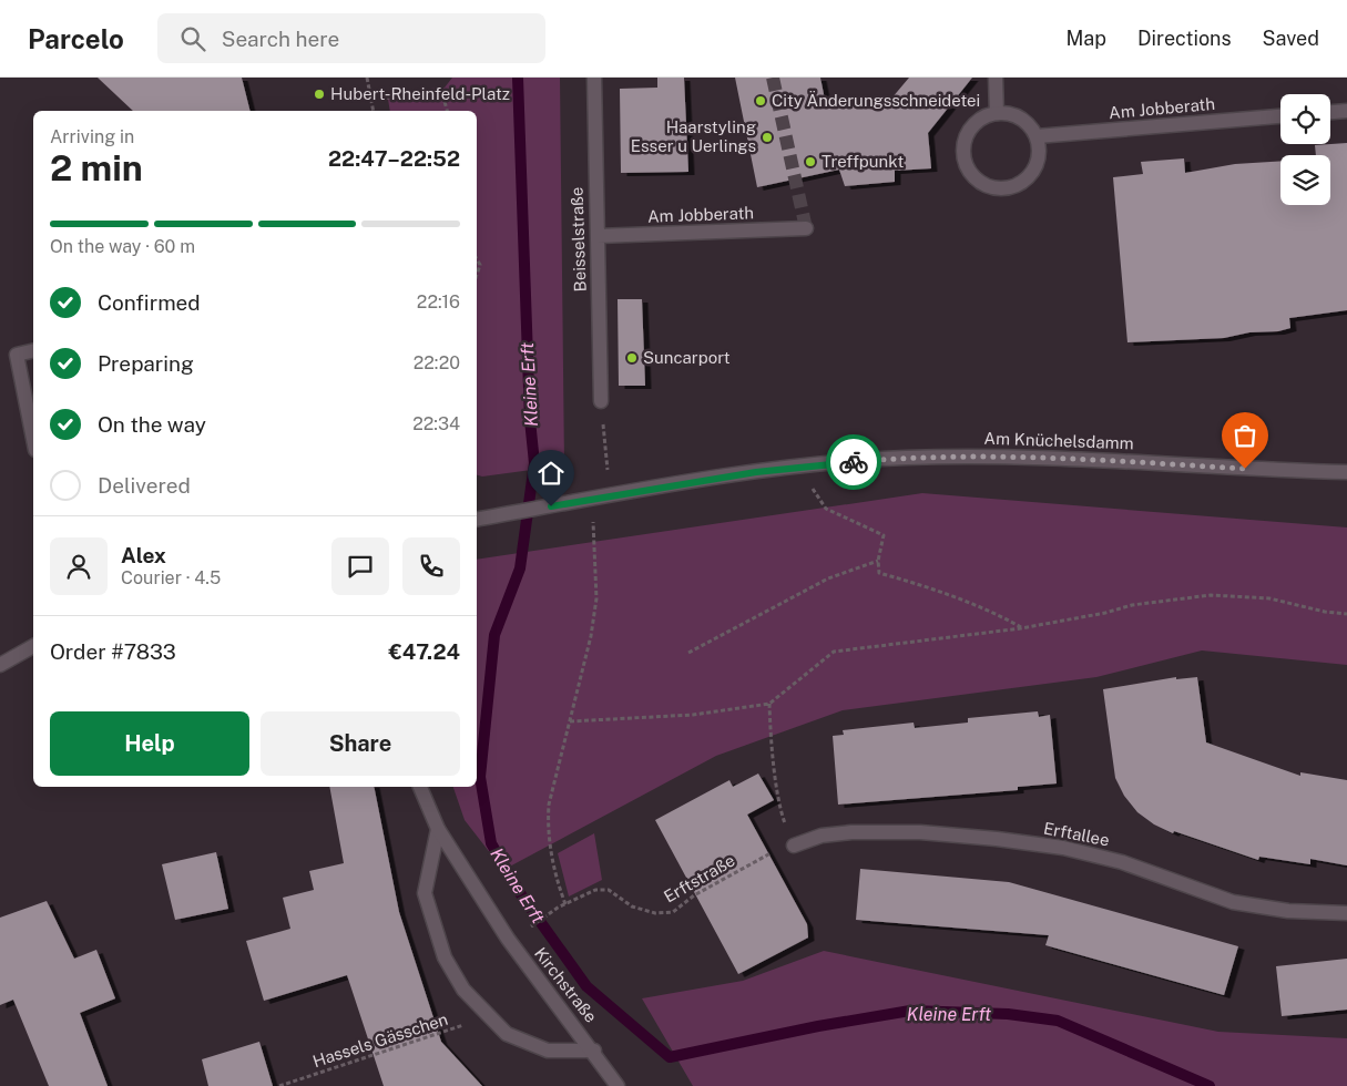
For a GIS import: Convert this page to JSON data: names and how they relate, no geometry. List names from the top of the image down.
{
  "streets": {
    "street": [
      "Am Jobberath",
      "Beisselstraße",
      "Am Knüchelsdamm",
      "Erftallee",
      "Kirchstraße"
    ],
    "path": ["Erftstraße", "Hassels Gässchen"]
  },
  "crossings": [
    ["Am Jobberath", "Beisselstraße"],
    ["Erftallee", "Erftstraße"],
    ["Kirchstraße", "Hassels Gässchen"]
  ],
  "water": ["Kleine Erft"],
  "places": [
    "Hubert-Rheinfeld-Platz",
    "City Änderungsschneidetei",
    "Haarstyling Esser u Uerlings",
    "Treffpunkt",
    "Suncarport"
  ],
  "page": {
    "header": "Parcelo",
    "search": "Search here",
    "nav": ["Map", "Directions", "Saved"],
    "heading": ["2 min", "Arriving in", "22:47–22:52"],
    "panel": [
      "Alex",
      "Courier · 4.5",
      "Order #7833",
      "€47.24"
    ],
    "bar": "On the way · 60 m",
    "list": [
      ["Confirmed", "22:16"],
      ["Preparing", "22:20"],
      ["On the way", "22:34"],
      "Delivered"
    ],
    "buttons": ["Help", "Share"]
  }
}
